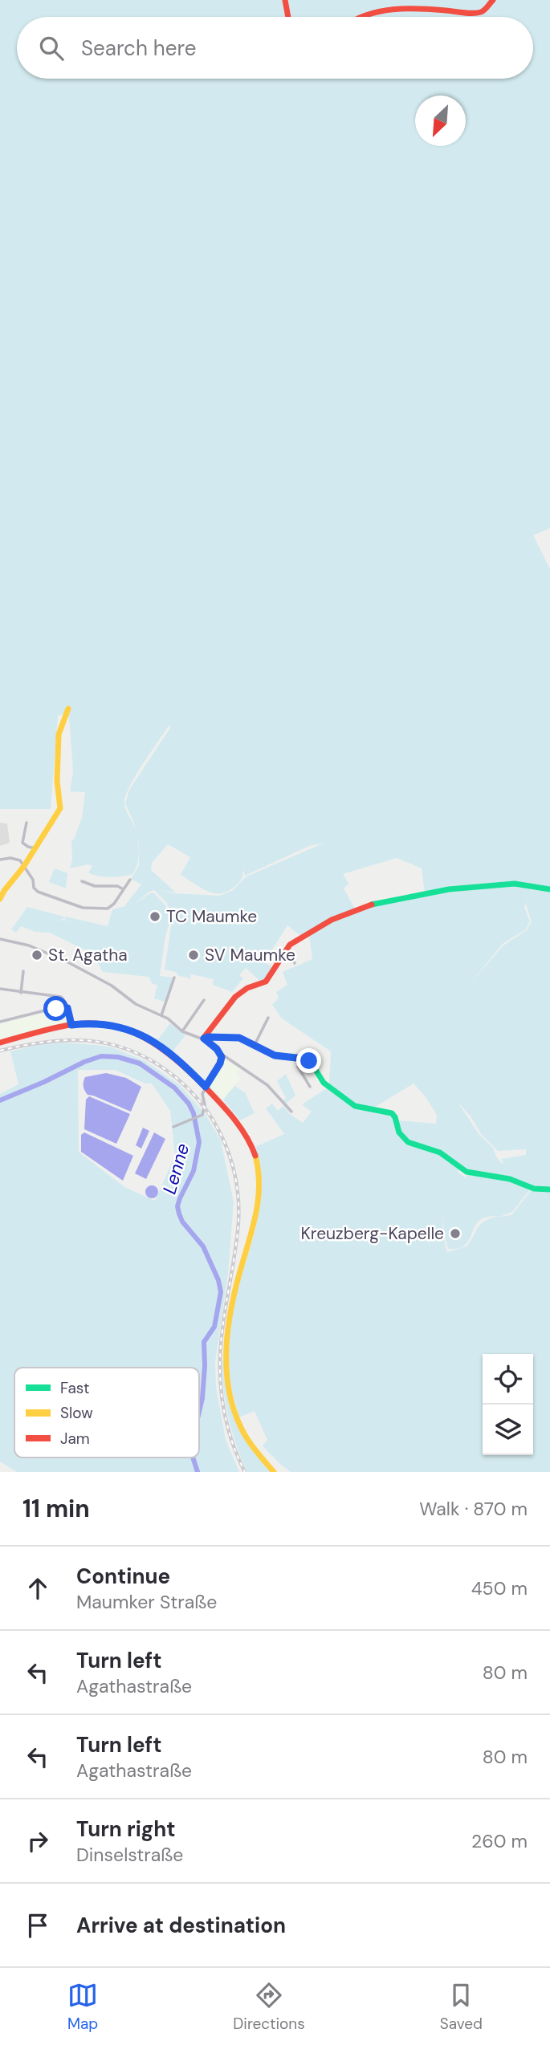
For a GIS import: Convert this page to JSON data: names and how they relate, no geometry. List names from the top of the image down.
{
  "water": ["Lenne"],
  "places": [
    "TC Maumke",
    "St. Agatha",
    "SV Maumke",
    "Kreuzberg-Kapelle"
  ],
  "legend": ["Fast", "Slow", "Jam"],
  "north": "bottom left",
  "page": {
    "search": "Search here",
    "heading": ["11 min", "Walk · 870 m"],
    "list": [
      ["Continue", "Maumker Straße", "450 m"],
      ["Turn left", "Agathastraße", "80 m"],
      ["Turn left", "Agathastraße", "80 m"],
      ["Turn right", "Dinselstraße", "260 m"],
      "Arrive at destination"
    ],
    "nav": ["Map", "Directions", "Saved"]
  }
}
